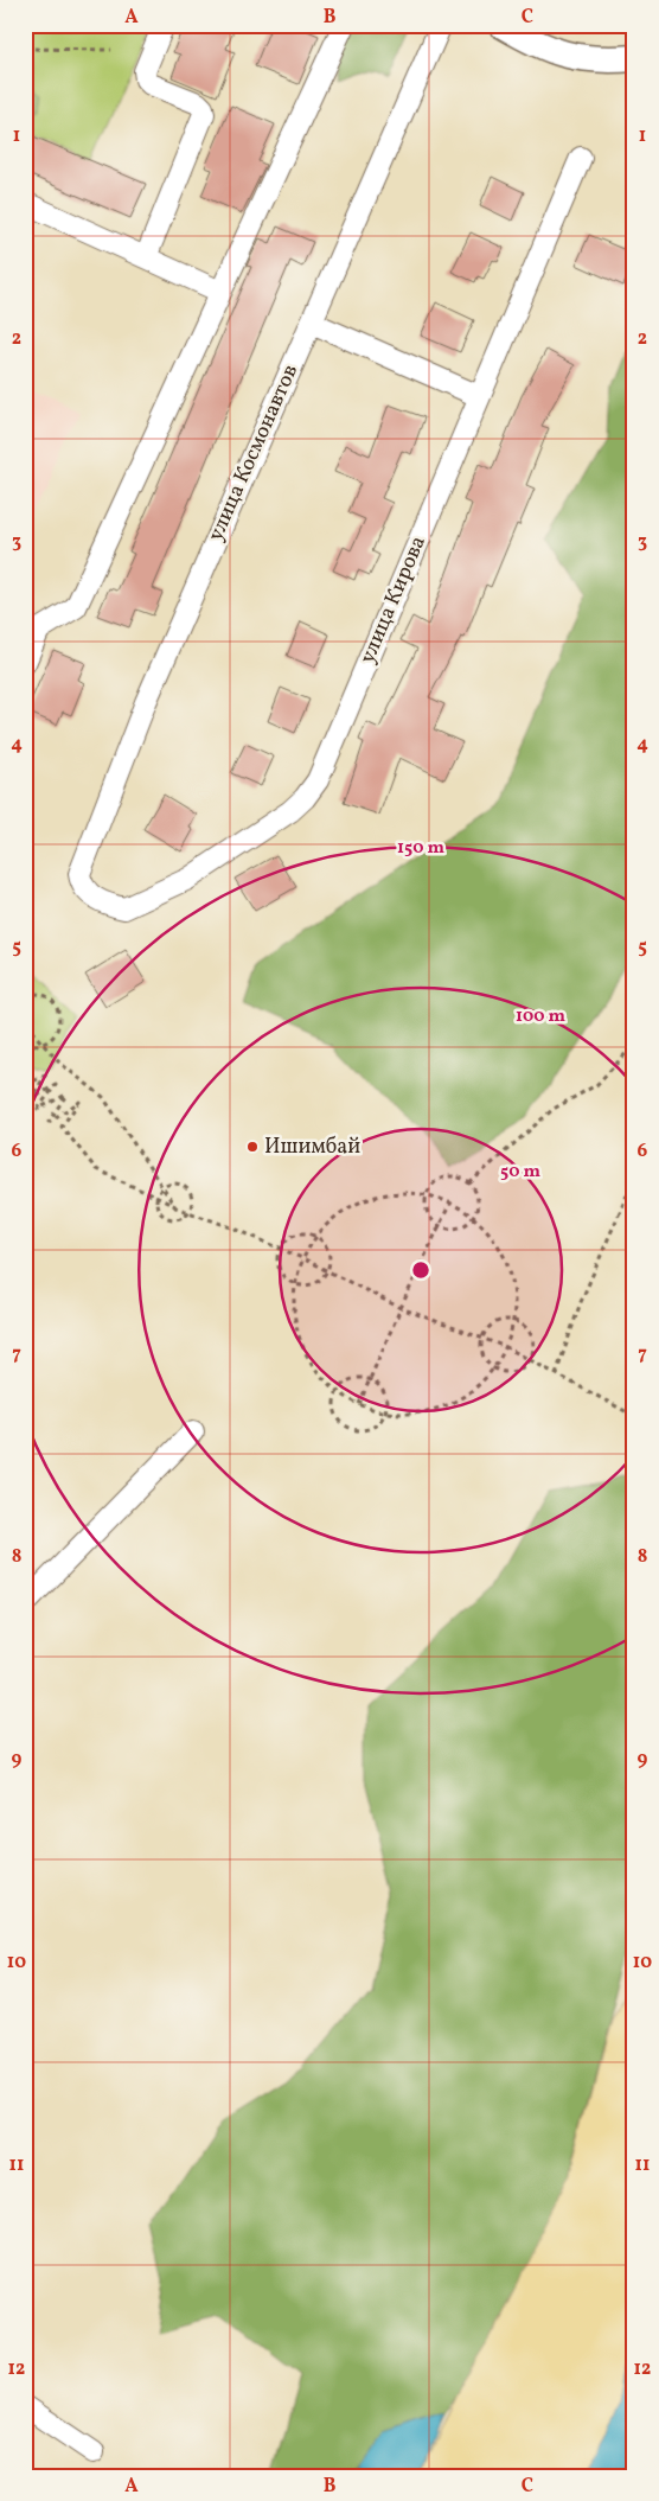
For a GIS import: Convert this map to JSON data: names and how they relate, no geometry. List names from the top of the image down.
{
  "streets": {
    "street": ["улица Космонавтов", "улица Кирова"]
  },
  "crossings": [
    ["улица Космонавтов", "улица Кирова"]
  ],
  "places": ["Ишимбай"],
  "grid": {
    "columns": ["A", "B", "C"],
    "rows": [
      "1",
      "2",
      "3",
      "4",
      "5",
      "6",
      "7",
      "8",
      "9",
      "10",
      "11",
      "12"
    ]
  },
  "rings": ["150 m", "100 m", "50 m"]
}
